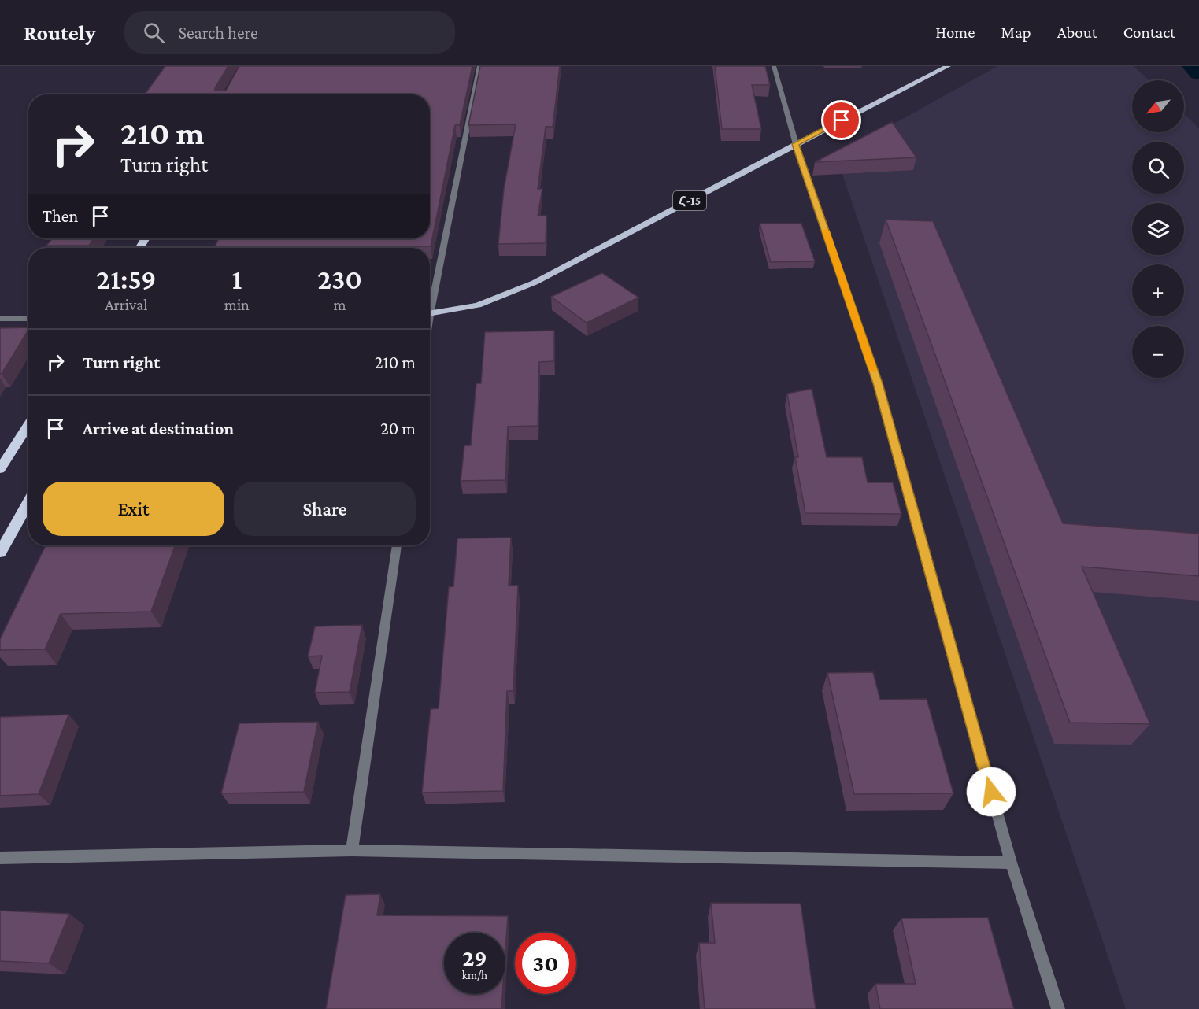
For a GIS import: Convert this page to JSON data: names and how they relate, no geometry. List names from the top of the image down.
{
  "streets": {
    "main road": ["Հ-15"]
  },
  "north": "bottom left",
  "page": {
    "header": "Routely",
    "search": "Search here",
    "nav": [
      "Home",
      "Map",
      "About",
      "Contact"
    ],
    "map_buttons": ["+", "−"],
    "turn": ["210 m", "Turn right"],
    "then": "Then",
    "eta": [
      "21:59",
      "Arrival",
      "1",
      "min",
      "230",
      "m"
    ],
    "list": [
      {
        "name": "Turn right",
        "value": "210 m"
      },
      {
        "name": "Arrive at destination",
        "value": "20 m"
      }
    ],
    "buttons": ["Exit", "Share"],
    "speed": "29 km/h",
    "limit": "30"
  }
}
